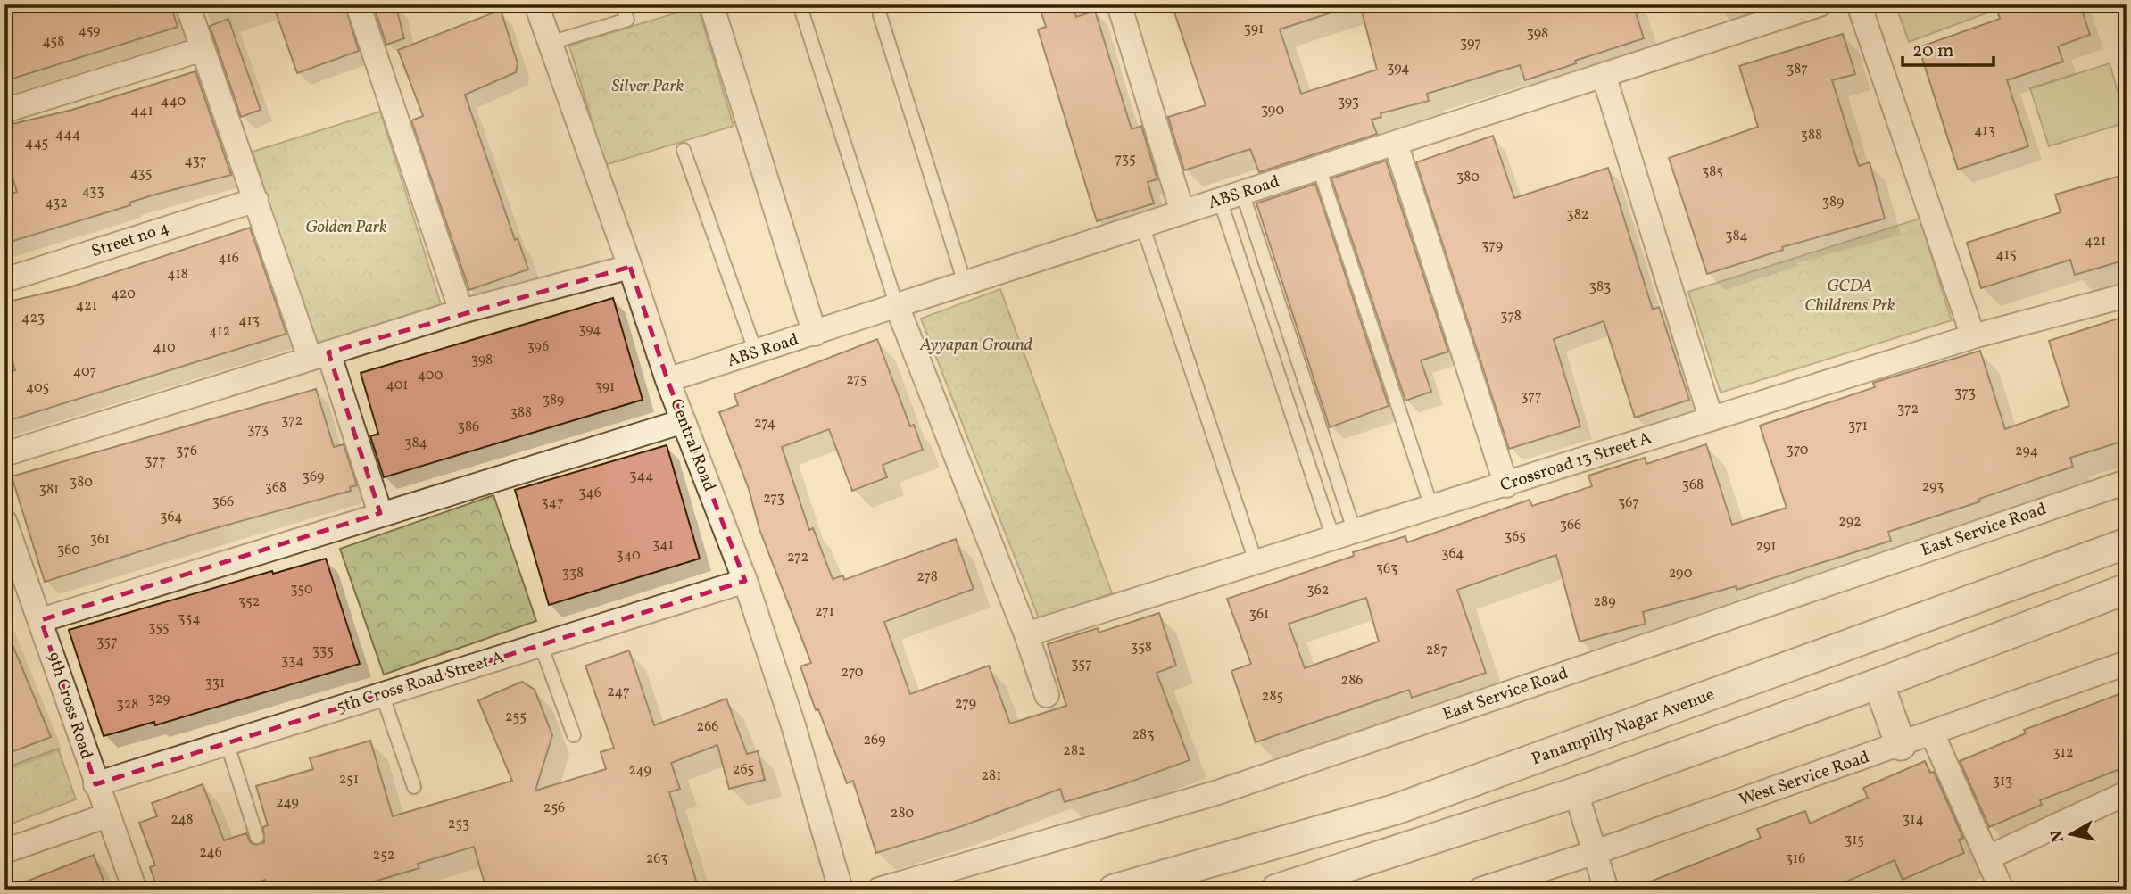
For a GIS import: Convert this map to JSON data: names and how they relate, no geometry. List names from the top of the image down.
{
  "streets": {
    "street": [
      "ABS Road",
      "Street no 4",
      "Central Road",
      "Crossroad 13 Street A",
      "East Service Road",
      "5th Cross Road Street A",
      "9th Cross Road",
      "Panampilly Nagar Avenue",
      "West Service Road"
    ]
  },
  "crossings": [
    ["ABS Road", "Central Road"],
    ["Central Road", "5th Cross Road Street A"],
    ["5th Cross Road Street A", "9th Cross Road"]
  ],
  "parks": [
    "Silver Park",
    "Golden Park",
    "GCDA Childrens Prk",
    "Ayyapan Ground"
  ],
  "house_numbers": [
    "391",
    "459",
    "398",
    "458",
    "397",
    "394",
    "387",
    "440",
    "393",
    "390",
    "441",
    "413",
    "444",
    "388",
    "445",
    "735",
    "437",
    "385",
    "435",
    "380",
    "433",
    "389",
    "432",
    "382",
    "384",
    "421",
    "379",
    "415",
    "416",
    "418",
    "383",
    "420",
    "421",
    "378",
    "423",
    "413",
    "394",
    "412",
    "396",
    "410",
    "398",
    "407",
    "400",
    "275",
    "401",
    "391",
    "405",
    "373",
    "377",
    "389",
    "372",
    "388",
    "372",
    "274",
    "371",
    "386",
    "373",
    "384",
    "370",
    "376",
    "294",
    "377",
    "344",
    "369",
    "380",
    "368",
    "293",
    "368",
    "381",
    "346",
    "273",
    "366",
    "347",
    "367",
    "364",
    "292",
    "366",
    "365",
    "361",
    "341",
    "291",
    "360",
    "364",
    "340",
    "272",
    "363",
    "338",
    "290",
    "278",
    "350",
    "362",
    "352",
    "289",
    "271",
    "361",
    "354",
    "355",
    "357",
    "358",
    "287",
    "335",
    "334",
    "357",
    "270",
    "286",
    "331",
    "247",
    "285",
    "329",
    "279",
    "328",
    "255",
    "266",
    "283",
    "269",
    "282",
    "312",
    "265",
    "249",
    "281",
    "251",
    "313",
    "249",
    "256",
    "280",
    "248",
    "314",
    "253",
    "315",
    "246",
    "252",
    "263",
    "316"
  ],
  "scale_bar": "20 m",
  "north": "left"
}
